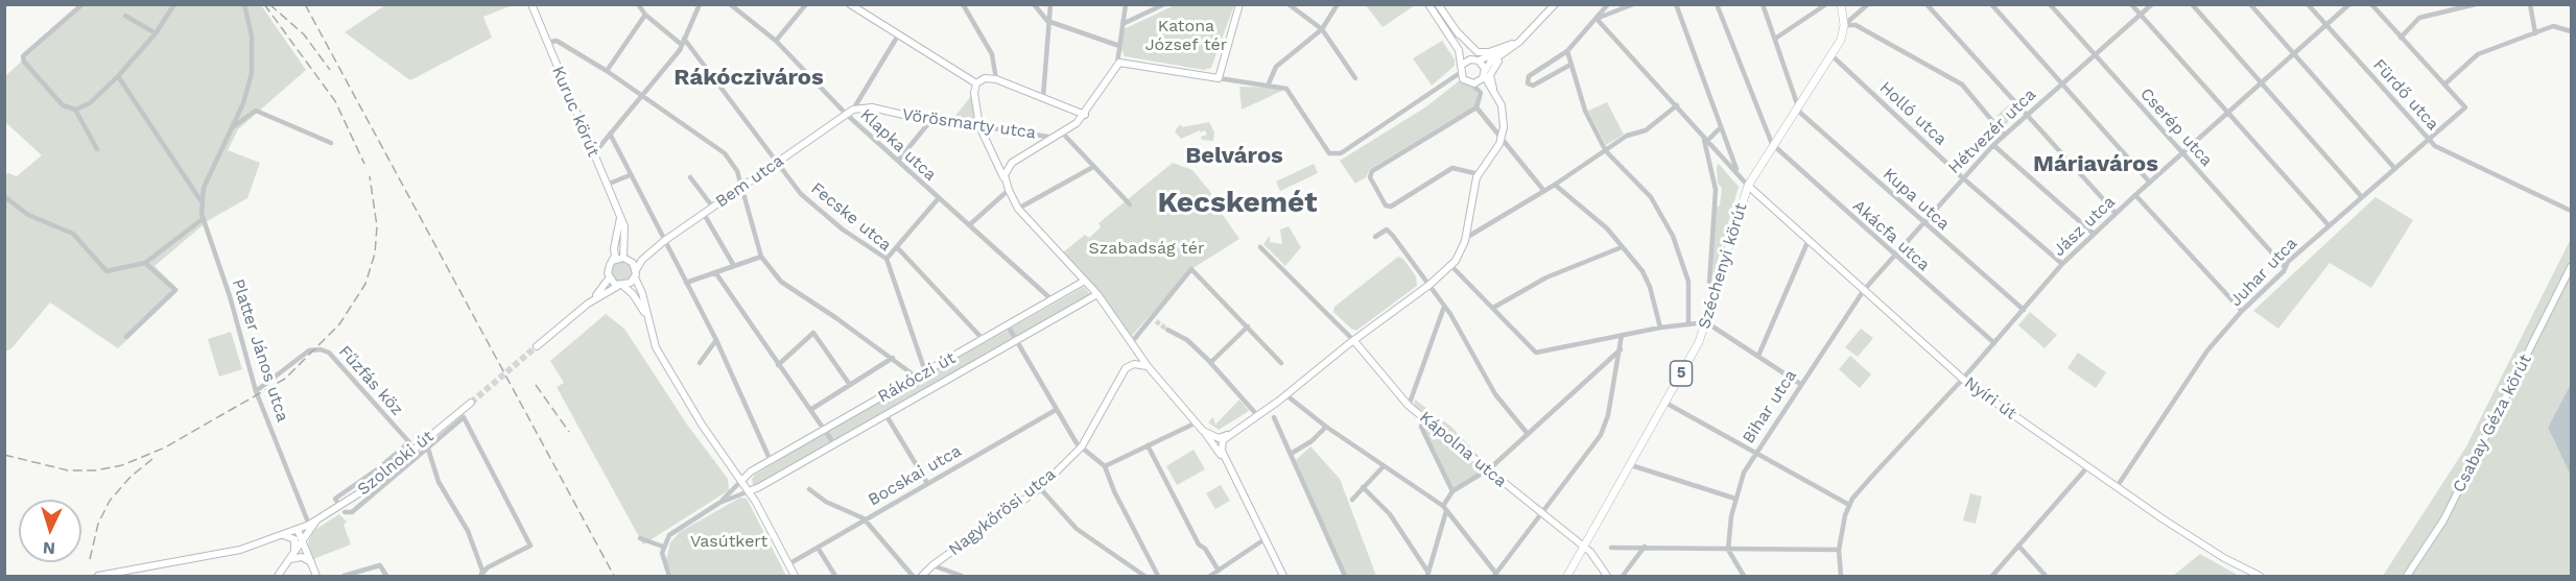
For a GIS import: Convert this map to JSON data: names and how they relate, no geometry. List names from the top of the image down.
{
  "streets": {
    "main road": ["Széchenyi körút", "5"],
    "street": [
      "Fürdő utca",
      "Kuruc körút",
      "Holló utca",
      "Vörösmarty utca",
      "Cserép utca",
      "Hétvezér utca",
      "Klapka utca",
      "Bem utca",
      "Kupa utca",
      "Fecske utca",
      "Jász utca",
      "Akácfa utca",
      "Juhar utca",
      "Platter János utca",
      "Rákóczi út",
      "Fűzfás köz",
      "Nyíri út",
      "Bihar utca",
      "Csabay Géza körút",
      "Kápolna utca",
      "Szolnoki út",
      "Bocskai utca",
      "Nagykőrösi utca"
    ]
  },
  "crossings": [
    ["Fürdő utca", "Jász utca"],
    ["Fürdő utca", "Juhar utca"],
    ["Kuruc körút", "Bem utca"],
    ["Holló utca", "Hétvezér utca"],
    ["Holló utca", "Jász utca"],
    ["Holló utca", "Széchenyi körút"],
    ["Vörösmarty utca", "Klapka utca"],
    ["Vörösmarty utca", "Bem utca"],
    ["Cserép utca", "Hétvezér utca"],
    ["Cserép utca", "Jász utca"],
    ["Cserép utca", "Juhar utca"],
    ["Hétvezér utca", "Kupa utca"],
    ["Hétvezér utca", "Akácfa utca"],
    ["Hétvezér utca", "Nyíri út"],
    ["Hétvezér utca", "Bihar utca"],
    ["Klapka utca", "Bem utca"],
    ["Klapka utca", "Rákóczi út"],
    ["Bem utca", "Fecske utca"],
    ["Kupa utca", "Jász utca"],
    ["Kupa utca", "Széchenyi körút"],
    ["Fecske utca", "Rákóczi út"],
    ["Jász utca", "Akácfa utca"],
    ["Jász utca", "Nyíri út"],
    ["Akácfa utca", "Széchenyi körút"],
    ["Széchenyi körút", "Nyíri út"],
    ["Széchenyi körút", "Kápolna utca"],
    ["Juhar utca", "Nyíri út"],
    ["Platter János utca", "Fűzfás köz"],
    ["Platter János utca", "Szolnoki út"],
    ["Fűzfás köz", "Szolnoki út"],
    ["Nyíri út", "Bihar utca"]
  ],
  "districts": [
    "Rákócziváros",
    "Belváros",
    "Máriaváros",
    "Kecskemét"
  ],
  "parks": ["Katona József tér", "Szabadság tér", "Vasútkert"],
  "north": "bottom"
}
